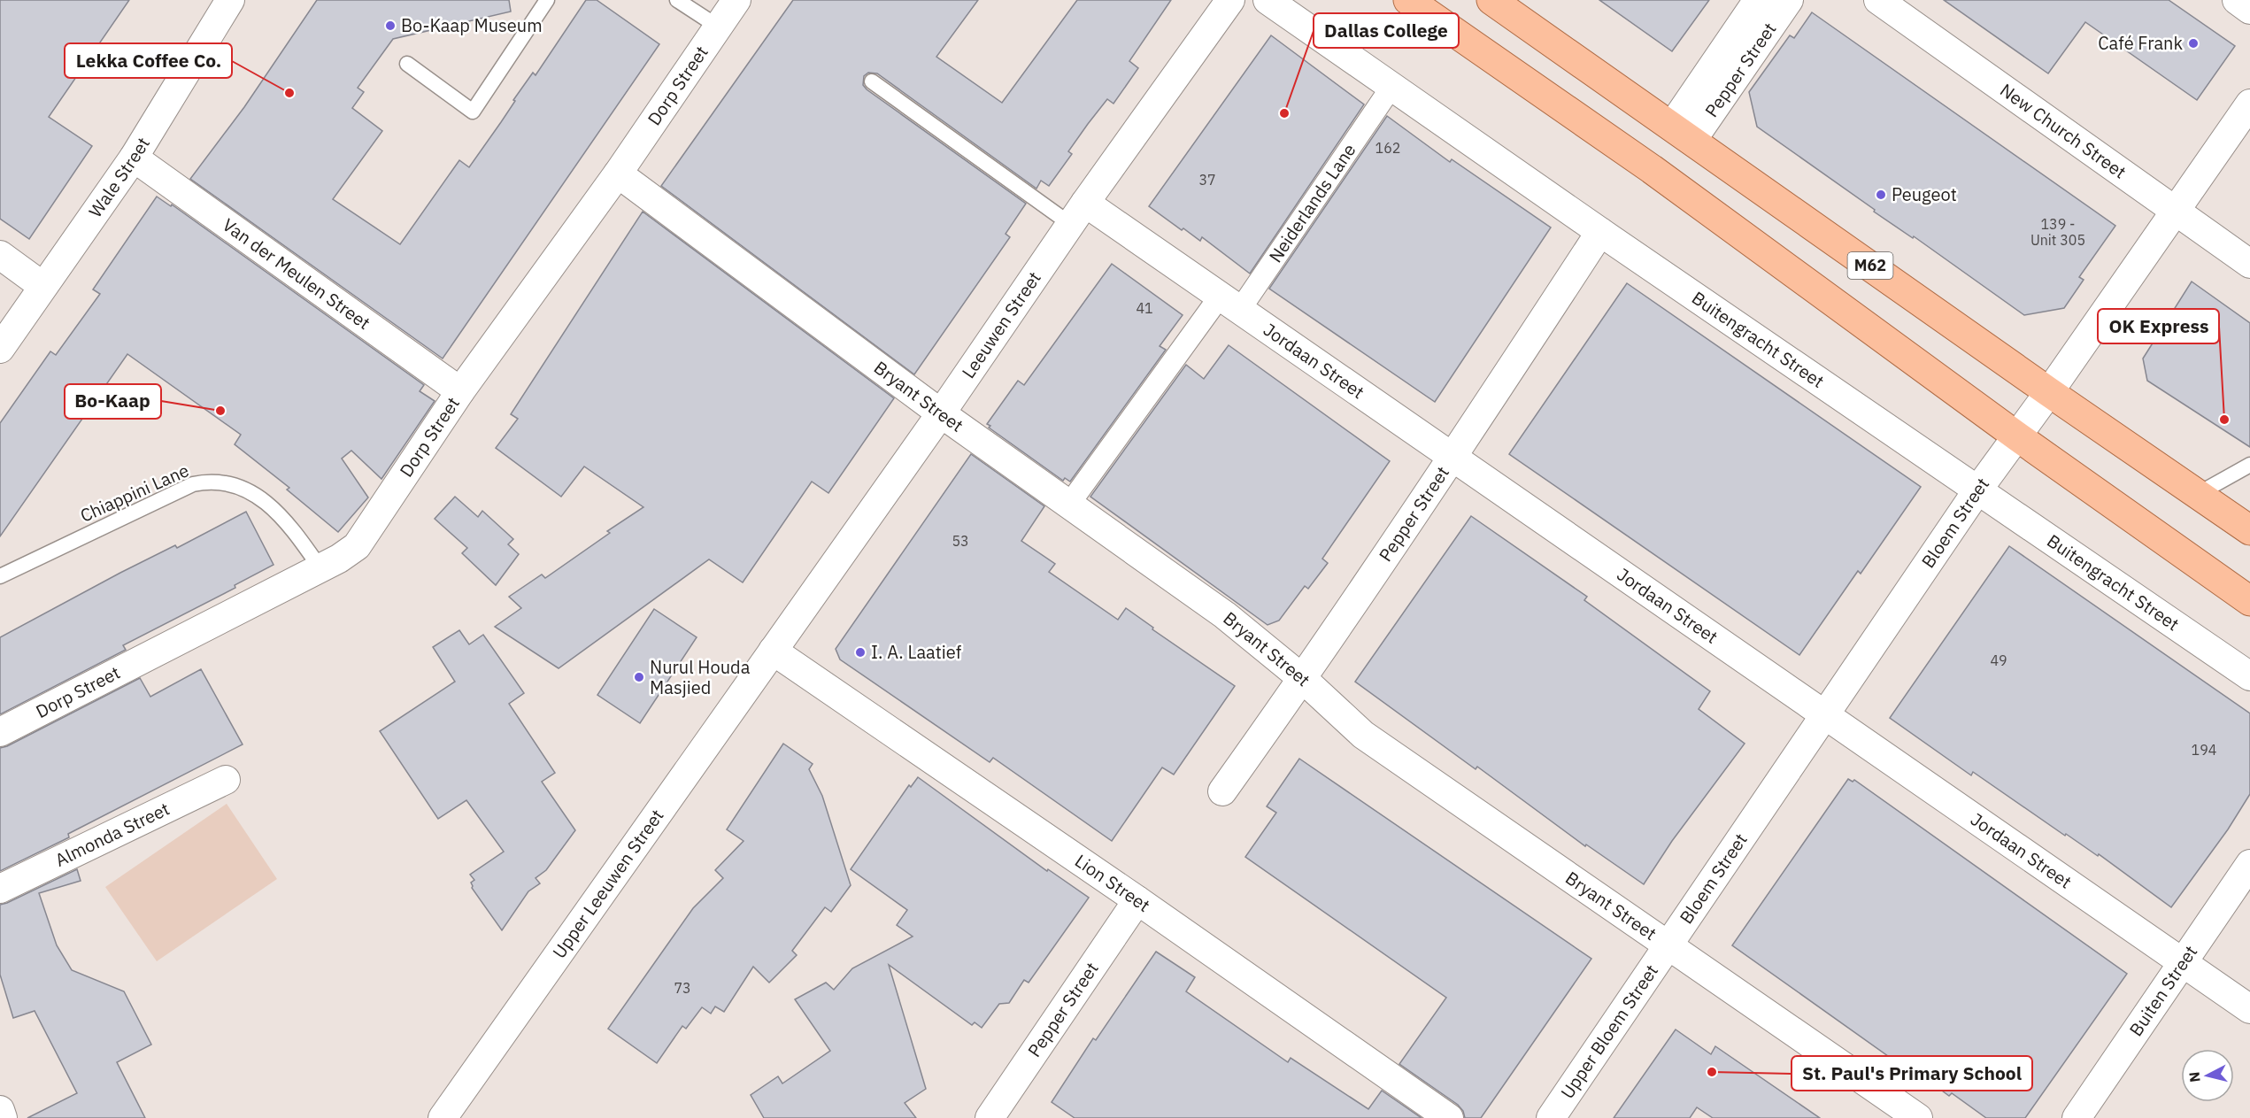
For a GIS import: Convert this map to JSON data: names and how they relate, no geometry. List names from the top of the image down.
{
  "streets": {
    "main road": ["M62"],
    "street": [
      "Pepper Street",
      "Dorp Street",
      "New Church Street",
      "Wale Street",
      "Neiderlands Lane",
      "Van der Meulen Street",
      "Leeuwen Street",
      "Buitengracht Street",
      "Jordaan Street",
      "Bryant Street",
      "Bloem Street",
      "Almonda Street",
      "Lion Street",
      "Upper Leeuwen Street",
      "Buiten Street",
      "Upper Bloem Street"
    ],
    "lane": ["Chiappini Lane"]
  },
  "crossings": [
    ["Pepper Street", "M62"],
    ["Pepper Street", "Buitengracht Street"],
    ["Pepper Street", "Jordaan Street"],
    ["Pepper Street", "Bryant Street"],
    ["Pepper Street", "Lion Street"],
    ["Dorp Street", "Van der Meulen Street"],
    ["Dorp Street", "Bryant Street"],
    ["Dorp Street", "Chiappini Lane"],
    ["New Church Street", "Bloem Street"],
    ["Wale Street", "Van der Meulen Street"],
    ["Neiderlands Lane", "Jordaan Street"],
    ["Neiderlands Lane", "Bryant Street"],
    ["M62", "Bloem Street"],
    ["Leeuwen Street", "Jordaan Street"],
    ["Leeuwen Street", "Bryant Street"],
    ["Leeuwen Street", "Lion Street"],
    ["Leeuwen Street", "Upper Leeuwen Street"],
    ["Buitengracht Street", "Bloem Street"],
    ["Jordaan Street", "Bloem Street"],
    ["Jordaan Street", "Buiten Street"],
    ["Bryant Street", "Bloem Street"],
    ["Bryant Street", "Upper Bloem Street"],
    ["Bloem Street", "Upper Bloem Street"],
    ["Lion Street", "Upper Leeuwen Street"]
  ],
  "places": [
    "Bo-Kaap Museum",
    "Café Frank",
    "Lekka Coffee Co.",
    "Dallas College",
    "Peugeot",
    "Bo-Kaap",
    "OK Express",
    "I. A. Laatief",
    "Nurul Houda Masjied",
    "St. Paul's Primary School"
  ],
  "house_numbers": [
    "162",
    "37",
    "139 - Unit 305",
    "41",
    "53",
    "49",
    "194",
    "73"
  ],
  "north": "left"
}
